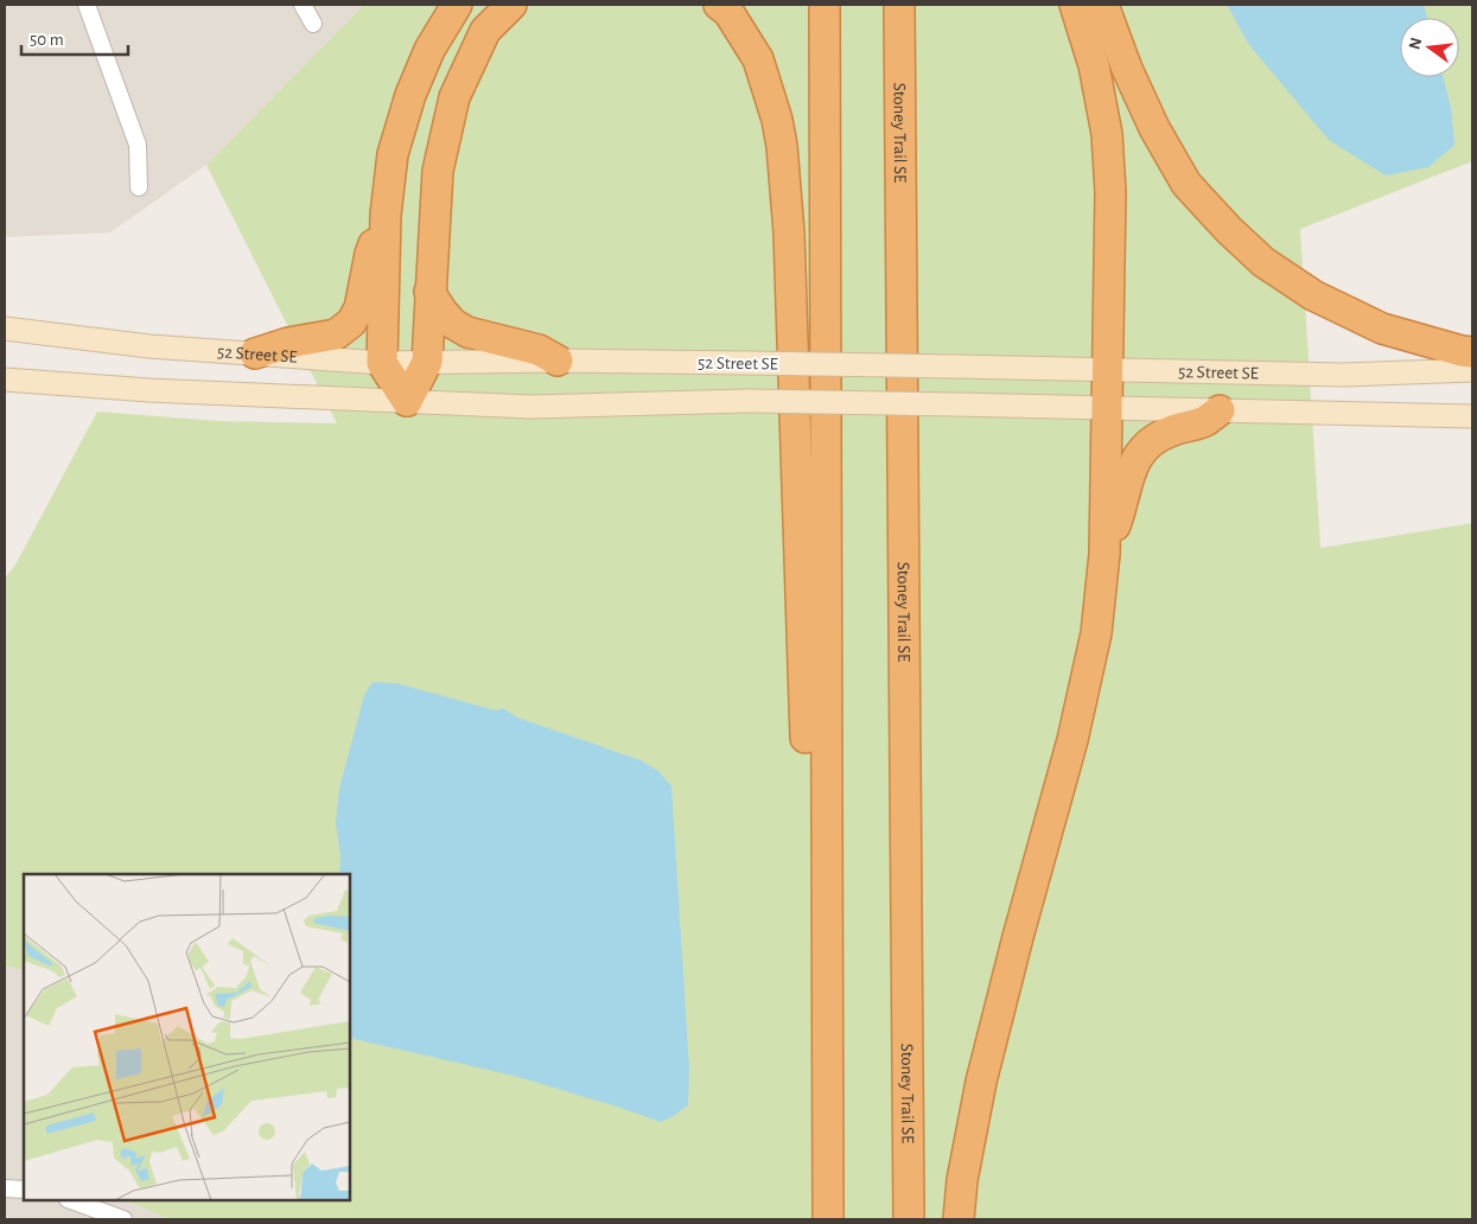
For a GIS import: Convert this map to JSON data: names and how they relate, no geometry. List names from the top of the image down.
{
  "streets": {
    "highway": ["Stoney Trail SE"],
    "main road": ["52 Street SE"]
  },
  "scale_bar": "50 m",
  "north": "left"
}
